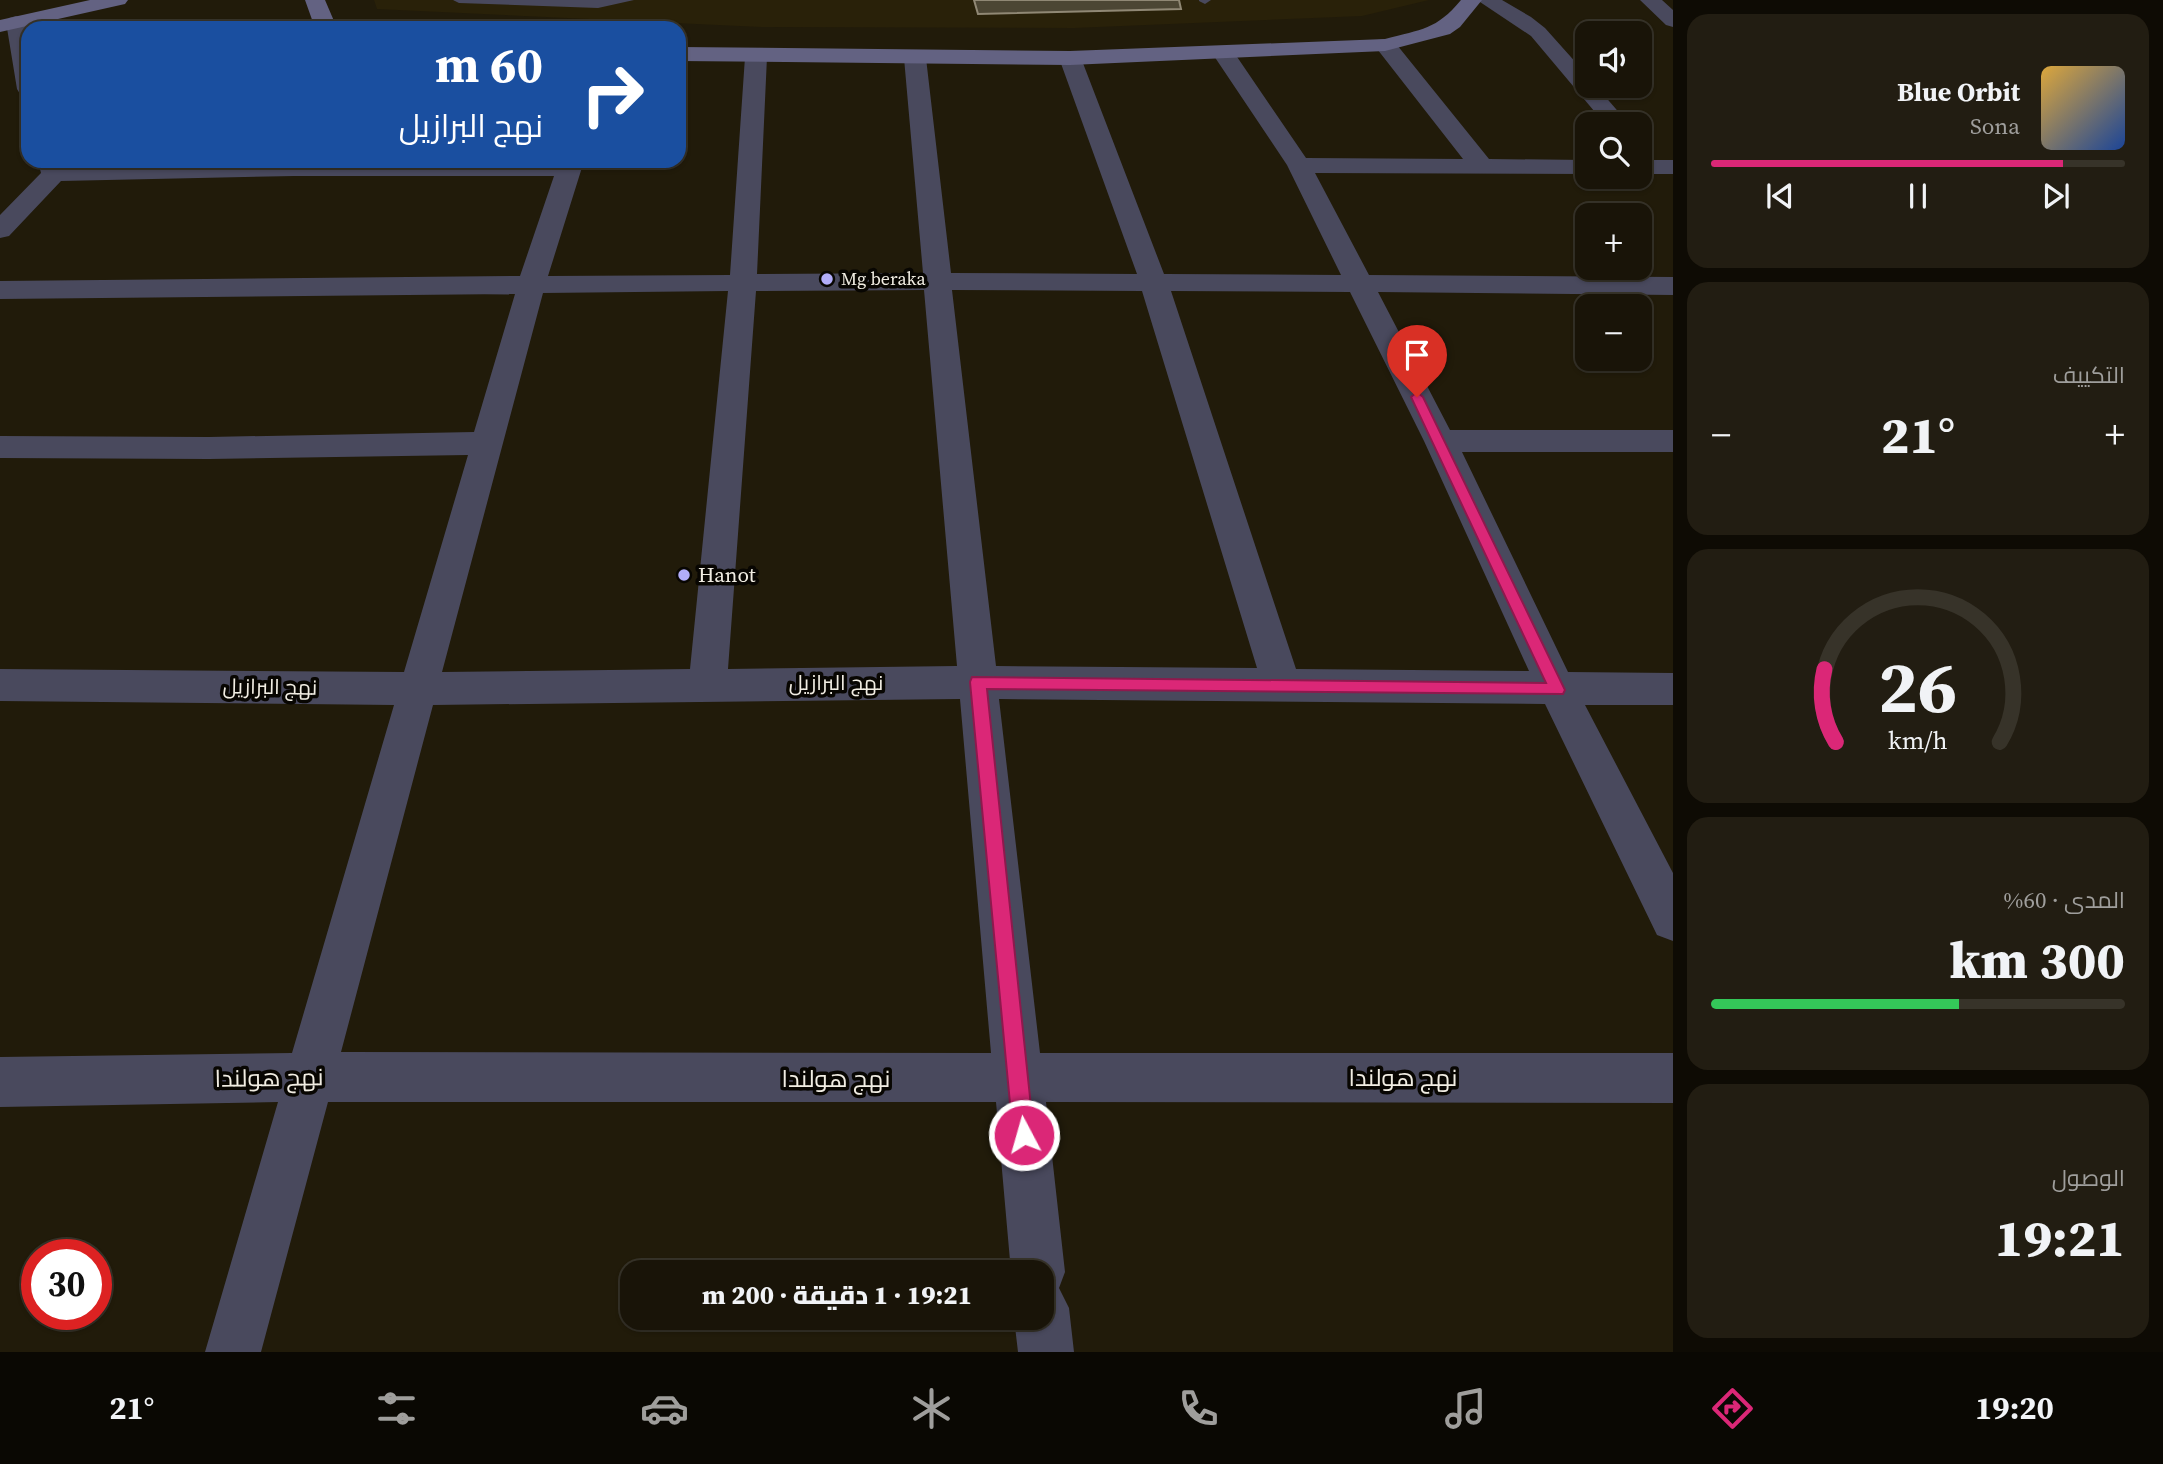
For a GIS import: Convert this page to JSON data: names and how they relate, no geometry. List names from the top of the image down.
{
  "streets": {
    "street": ["نهج البرازيل", "نهج هولندا"]
  },
  "places": ["Mg beraka", "Hanot"],
  "page": {
    "map_buttons": ["+", "−"],
    "turn": ["60 m", "نهج البرازيل"],
    "song": ["Blue Orbit", "Sona"],
    "tile": [
      "التكييف",
      ["المدى · 60%", "300 km"],
      ["الوصول", "19:21"]
    ],
    "heat": ["−", "21°", "+"],
    "limit": "30",
    "trip": "19:21 · 1 دقيقة · 200 m",
    "tabs": ["19:20", "21°"],
    "gauge": ["26", "km/h"]
  }
}
